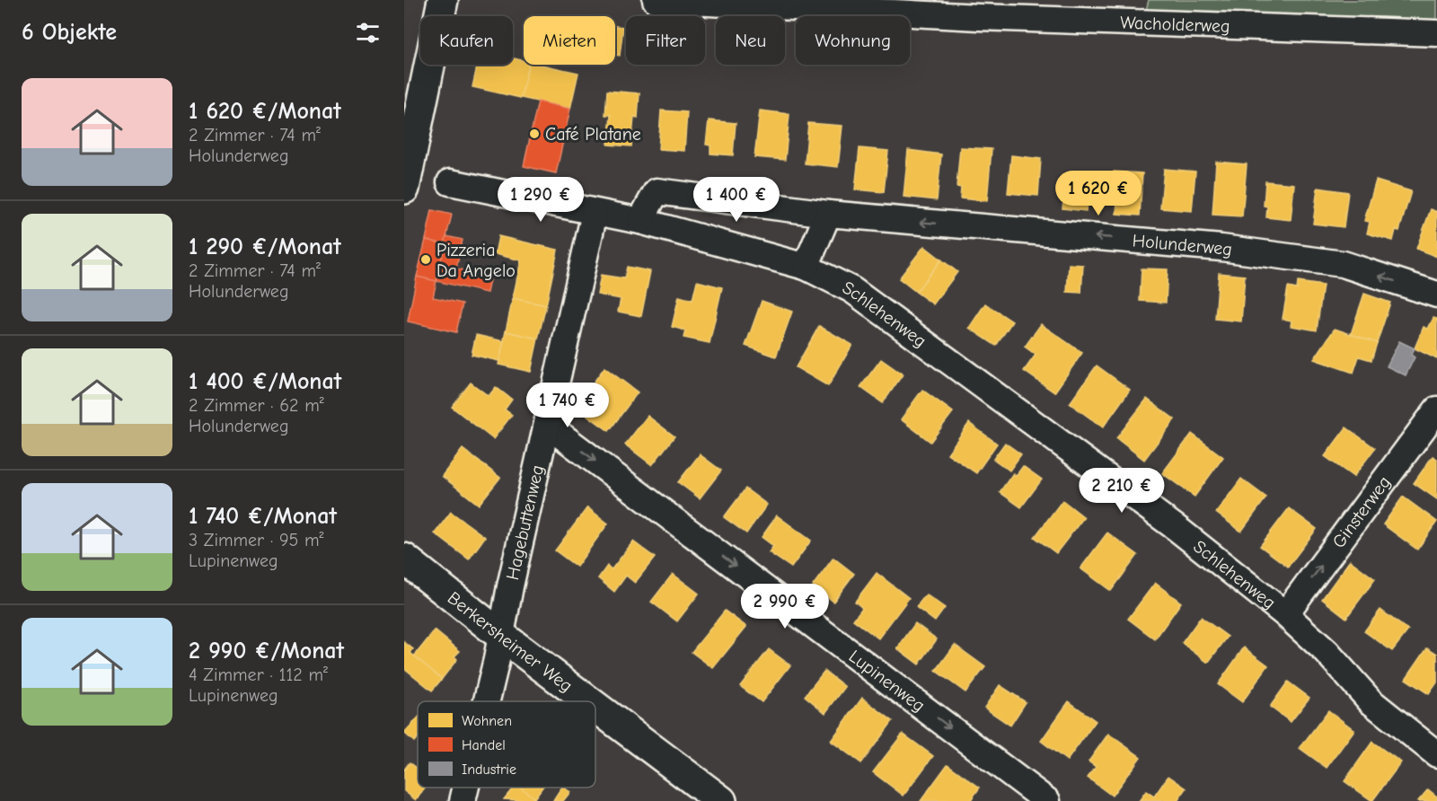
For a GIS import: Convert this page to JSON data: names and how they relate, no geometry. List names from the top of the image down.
{
  "streets": {
    "street": [
      "Wacholderweg",
      "Holunderweg",
      "Schlehenweg",
      "Ginsterweg",
      "Hagebuttenweg",
      "Berkersheimer Weg",
      "Lupinenweg"
    ]
  },
  "crossings": [
    ["Schlehenweg", "Ginsterweg"],
    ["Hagebuttenweg", "Berkersheimer Weg"],
    ["Hagebuttenweg", "Lupinenweg"]
  ],
  "one_way": ["Holunderweg", "Ginsterweg", "Lupinenweg"],
  "places": ["Café Platane", "Pizzeria Da Angelo"],
  "legend": ["Wohnen", "Handel", "Industrie"],
  "page": {
    "heading": "6 Objekte",
    "chip": [
      "Kaufen",
      "Mieten",
      "Filter",
      "Neu",
      "Wohnung"
    ],
    "list": [
      {
        "name": "1 620 €/Monat",
        "note": "2 Zimmer · 74 m² · Holunderweg"
      },
      {
        "name": "1 290 €/Monat",
        "note": "2 Zimmer · 74 m² · Holunderweg"
      },
      {
        "name": "1 400 €/Monat",
        "note": "2 Zimmer · 62 m² · Holunderweg"
      },
      {
        "name": "1 740 €/Monat",
        "note": "3 Zimmer · 95 m² · Lupinenweg"
      },
      {
        "name": "2 990 €/Monat",
        "note": "4 Zimmer · 112 m² · Lupinenweg"
      }
    ],
    "price": [
      "1 620 €",
      "1 290 €",
      "1 400 €",
      "1 740 €",
      "2 210 €",
      "2 990 €"
    ]
  }
}
